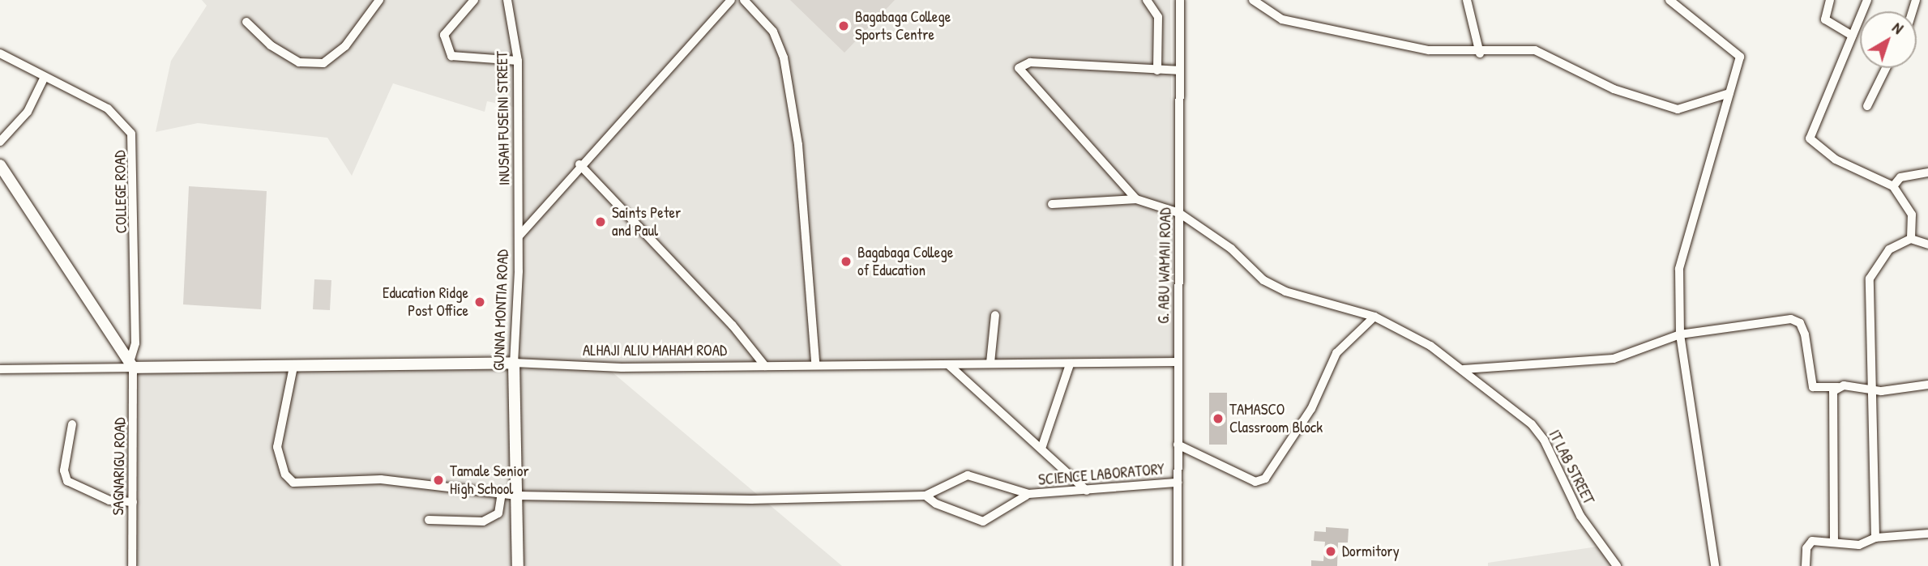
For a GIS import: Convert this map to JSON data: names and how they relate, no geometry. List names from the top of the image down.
{
  "streets": {
    "street": [
      "INUSAH FUSEINI STREET",
      "COLLEGE ROAD",
      "G. ABU WAMAII ROAD",
      "GUNNA MONTIA ROAD",
      "ALHAJI ALIU MAHAM ROAD",
      "SAGNARIGU ROAD",
      "IT LAB STREET",
      "SCIENCE LABORATORY"
    ]
  },
  "crossings": [
    ["INUSAH FUSEINI STREET", "GUNNA MONTIA ROAD"],
    ["COLLEGE ROAD", "ALHAJI ALIU MAHAM ROAD"],
    ["COLLEGE ROAD", "SAGNARIGU ROAD"],
    ["G. ABU WAMAII ROAD", "ALHAJI ALIU MAHAM ROAD"],
    ["G. ABU WAMAII ROAD", "IT LAB STREET"],
    ["G. ABU WAMAII ROAD", "SCIENCE LABORATORY"],
    ["GUNNA MONTIA ROAD", "ALHAJI ALIU MAHAM ROAD"],
    ["ALHAJI ALIU MAHAM ROAD", "SAGNARIGU ROAD"]
  ],
  "places": [
    "Bagabaga College Sports Centre",
    "Saints Peter and Paul",
    "Bagabaga College of Education",
    "Education Ridge Post Office",
    "TAMASCO Classroom Block",
    "Tamale Senior High School",
    "Dormitory"
  ],
  "north": "top right"
}
